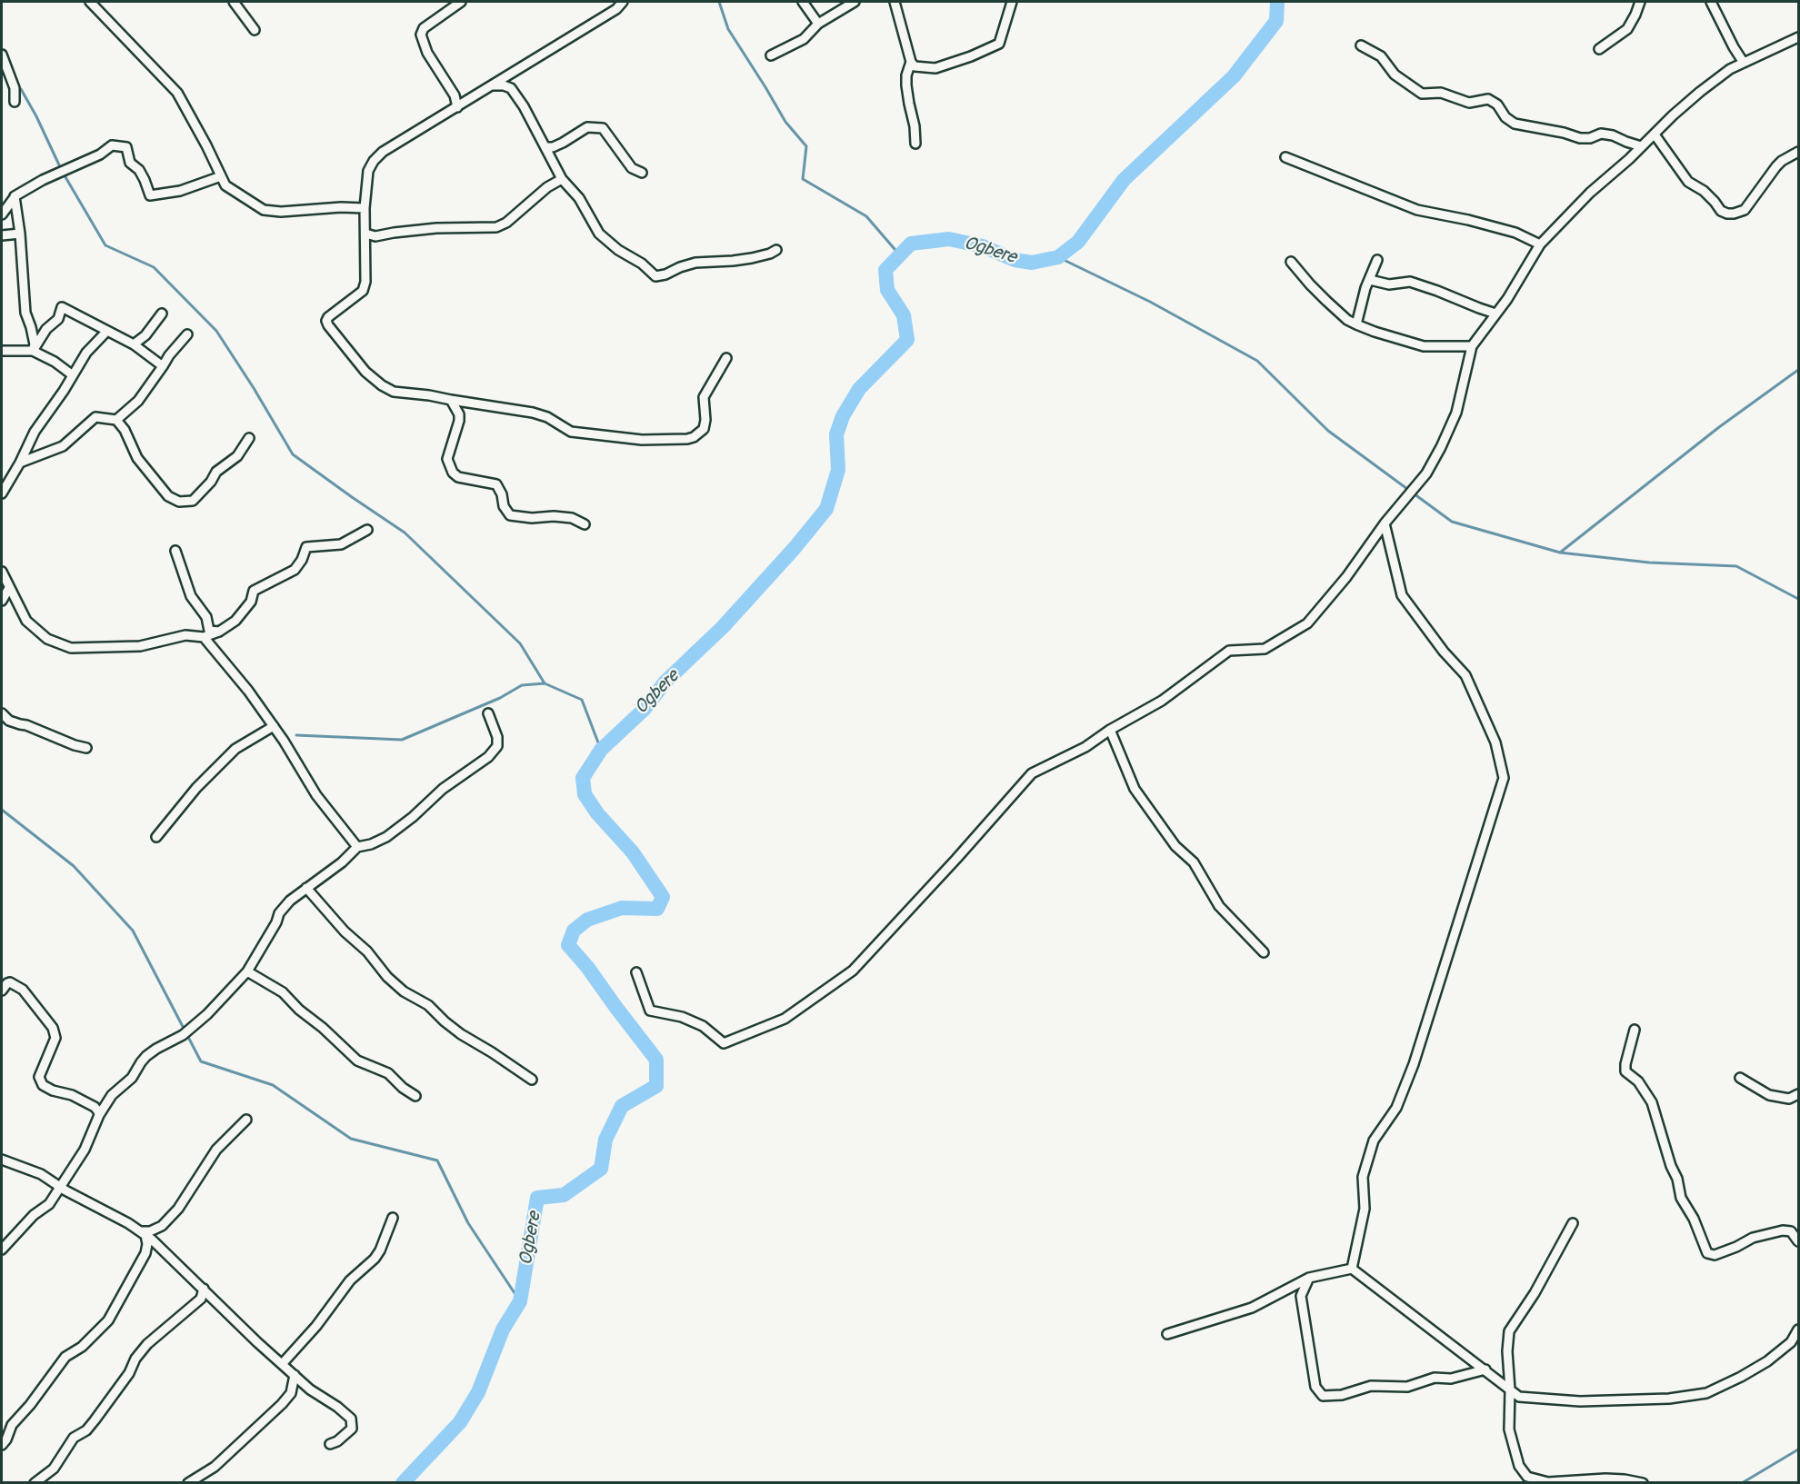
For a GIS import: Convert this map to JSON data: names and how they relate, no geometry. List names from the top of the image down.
{
  "water": ["Ogbere"]
}
